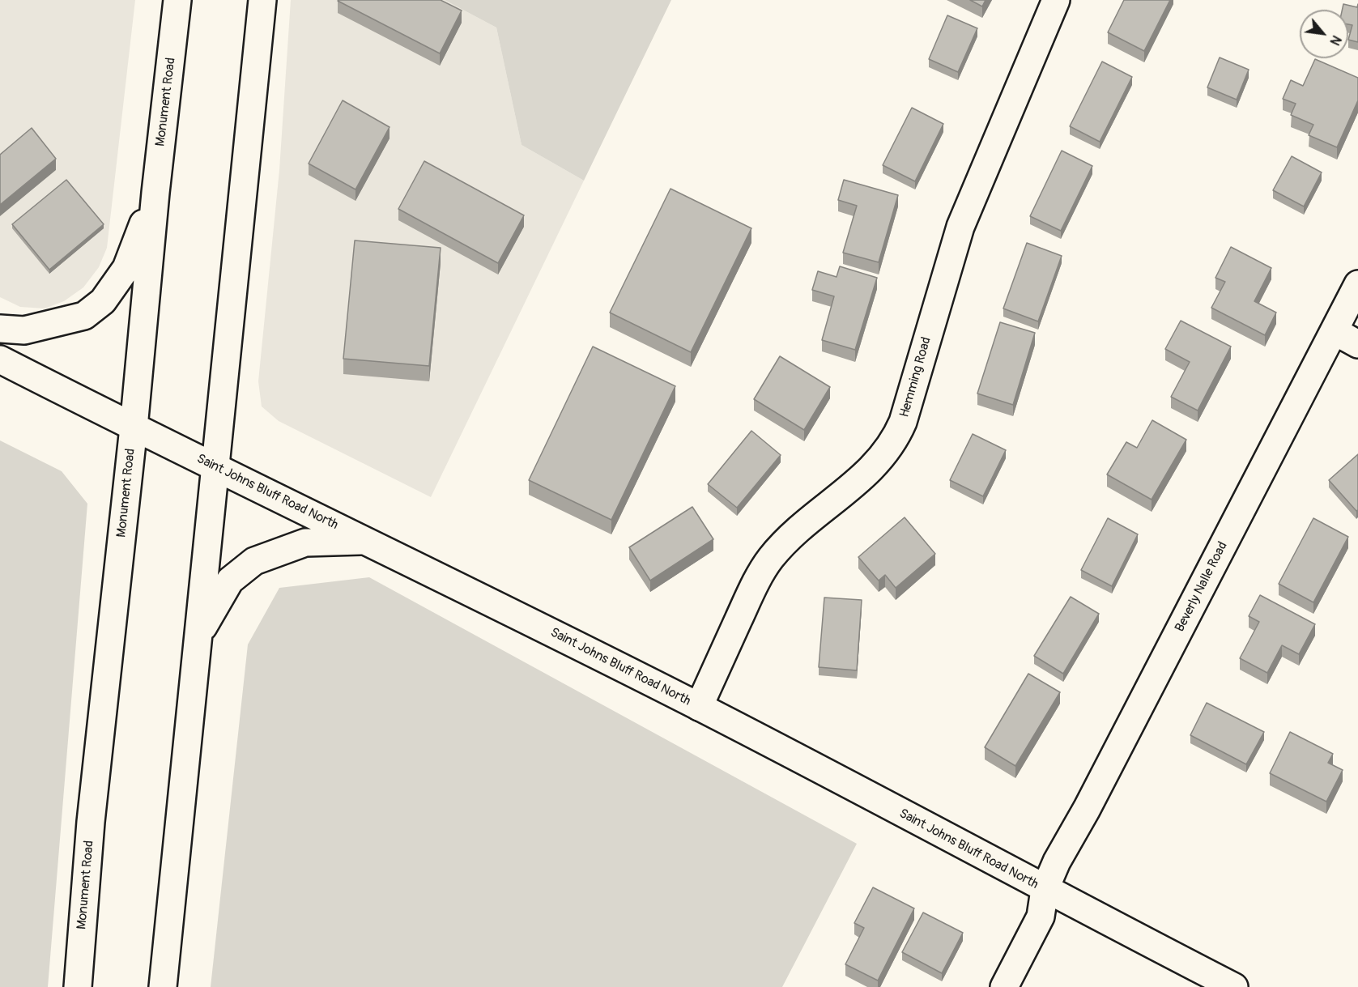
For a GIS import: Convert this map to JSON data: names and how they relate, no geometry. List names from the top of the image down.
{
  "streets": {
    "main road": [
      "Monument Road",
      "Hemming Road",
      "Saint Johns Bluff Road North",
      "Beverly Nalle Road"
    ]
  },
  "crossings": [
    ["Monument Road", "Saint Johns Bluff Road North"],
    ["Hemming Road", "Saint Johns Bluff Road North"],
    ["Saint Johns Bluff Road North", "Beverly Nalle Road"]
  ],
  "north": "bottom right"
}
